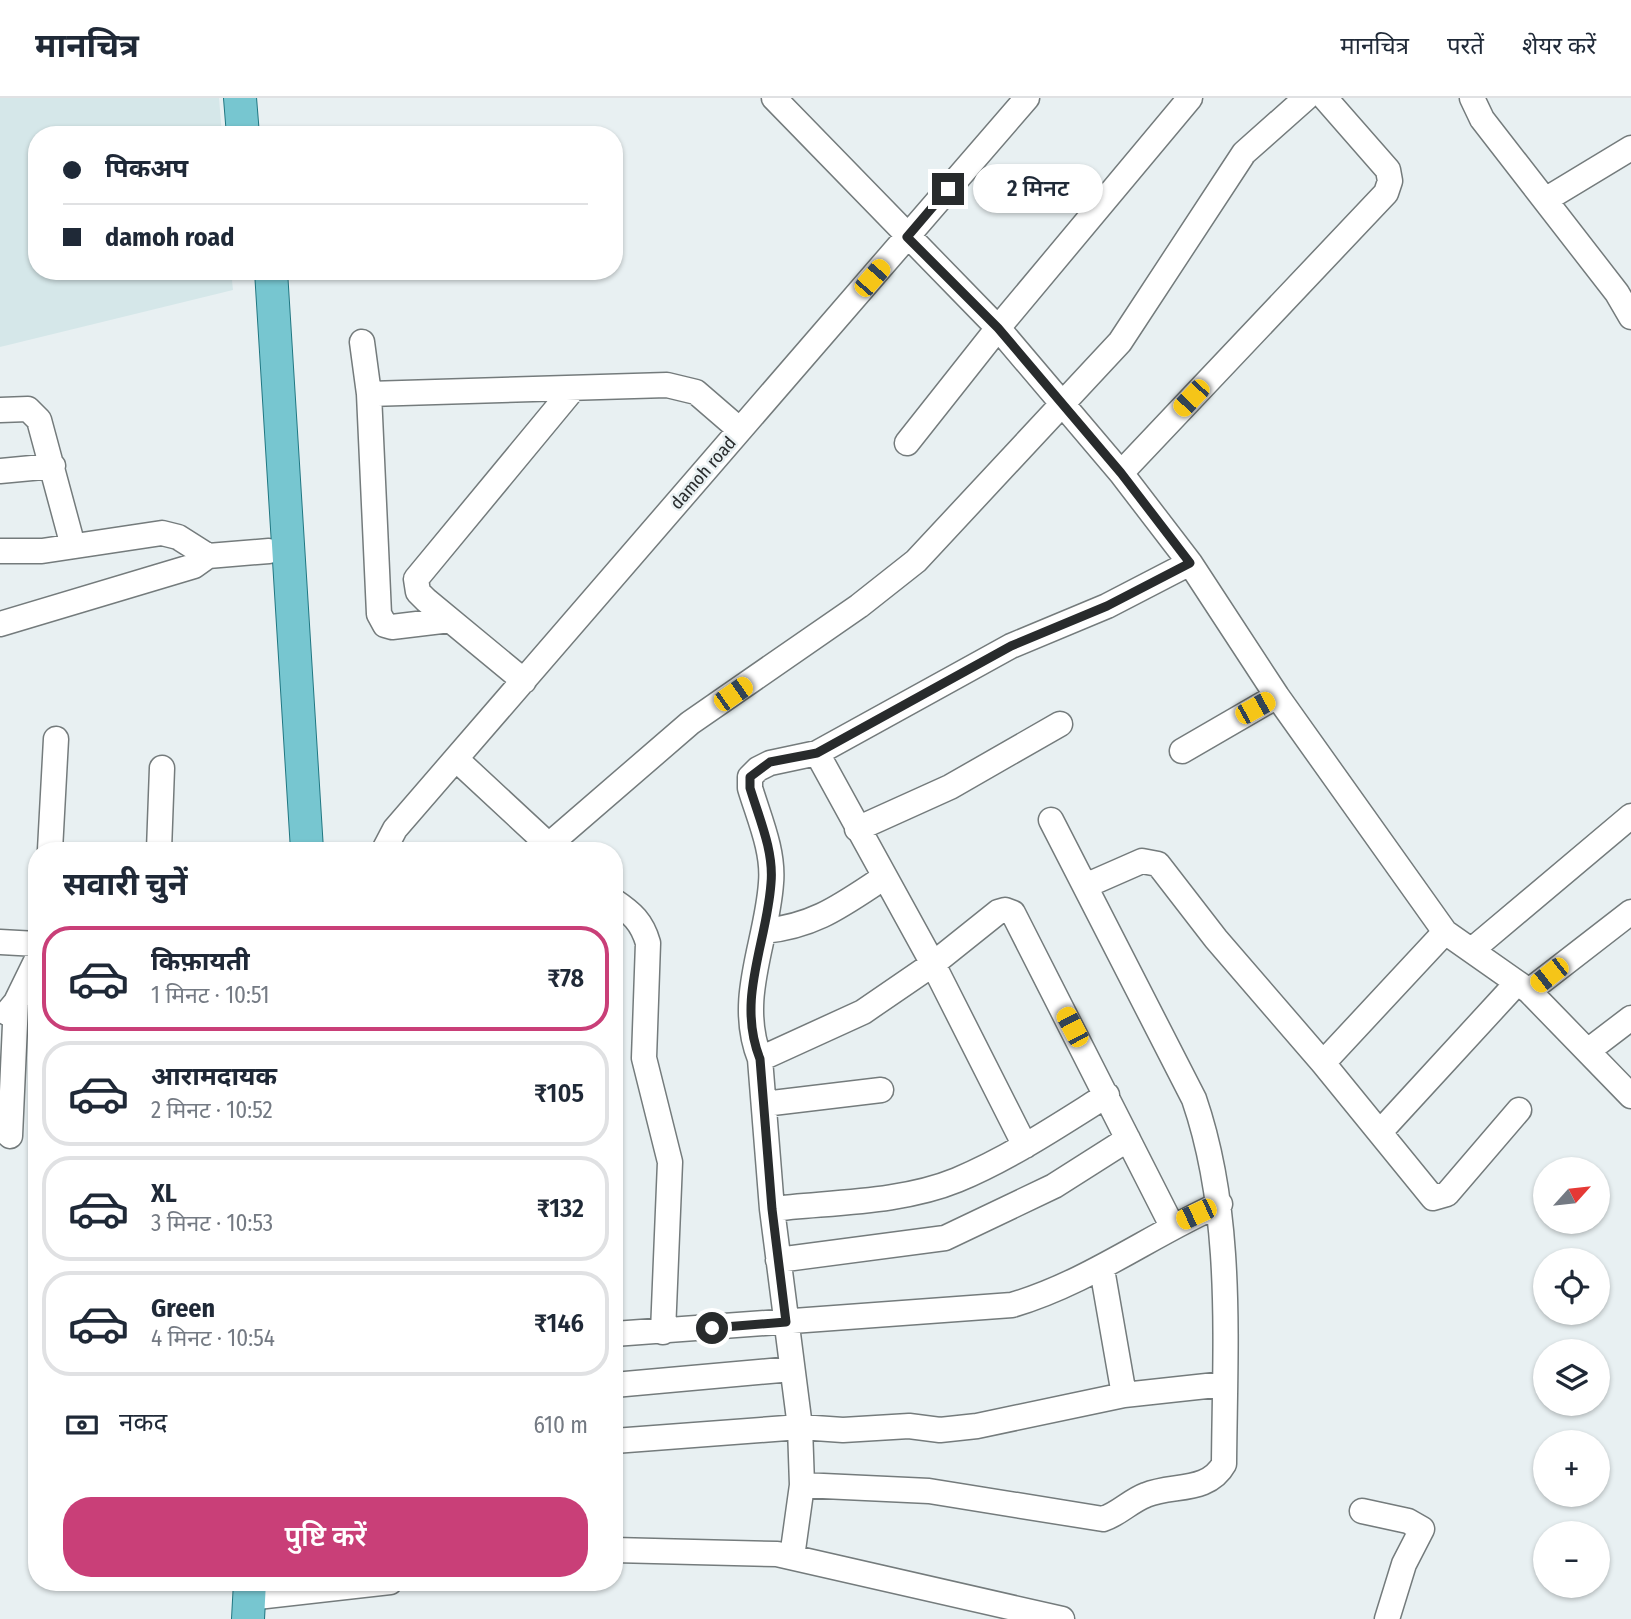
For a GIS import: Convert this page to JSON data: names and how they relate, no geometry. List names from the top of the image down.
{
  "streets": {
    "street": ["damoh road"]
  },
  "north": "top right",
  "page": {
    "header": "मानचित्र",
    "nav": ["मानचित्र", "परतें", "शेयर करें"],
    "banner": ["पिकअप", "damoh road"],
    "bubble": "2 मिनट",
    "heading": "सवारी चुनें",
    "list": [
      {
        "name": "किफ़ायती",
        "note": "1 मिनट · 10:51",
        "value": "₹78"
      },
      {
        "name": "आरामदायक",
        "note": "2 मिनट · 10:52",
        "value": "₹105"
      },
      {
        "name": "XL",
        "note": "3 मिनट · 10:53",
        "value": "₹132"
      },
      {
        "name": "Green",
        "note": "4 मिनट · 10:54",
        "value": "₹146"
      }
    ],
    "map_buttons": ["+", "−"],
    "pay": ["नकद", "610 m"],
    "buttons": "पुष्टि करें"
  }
}
